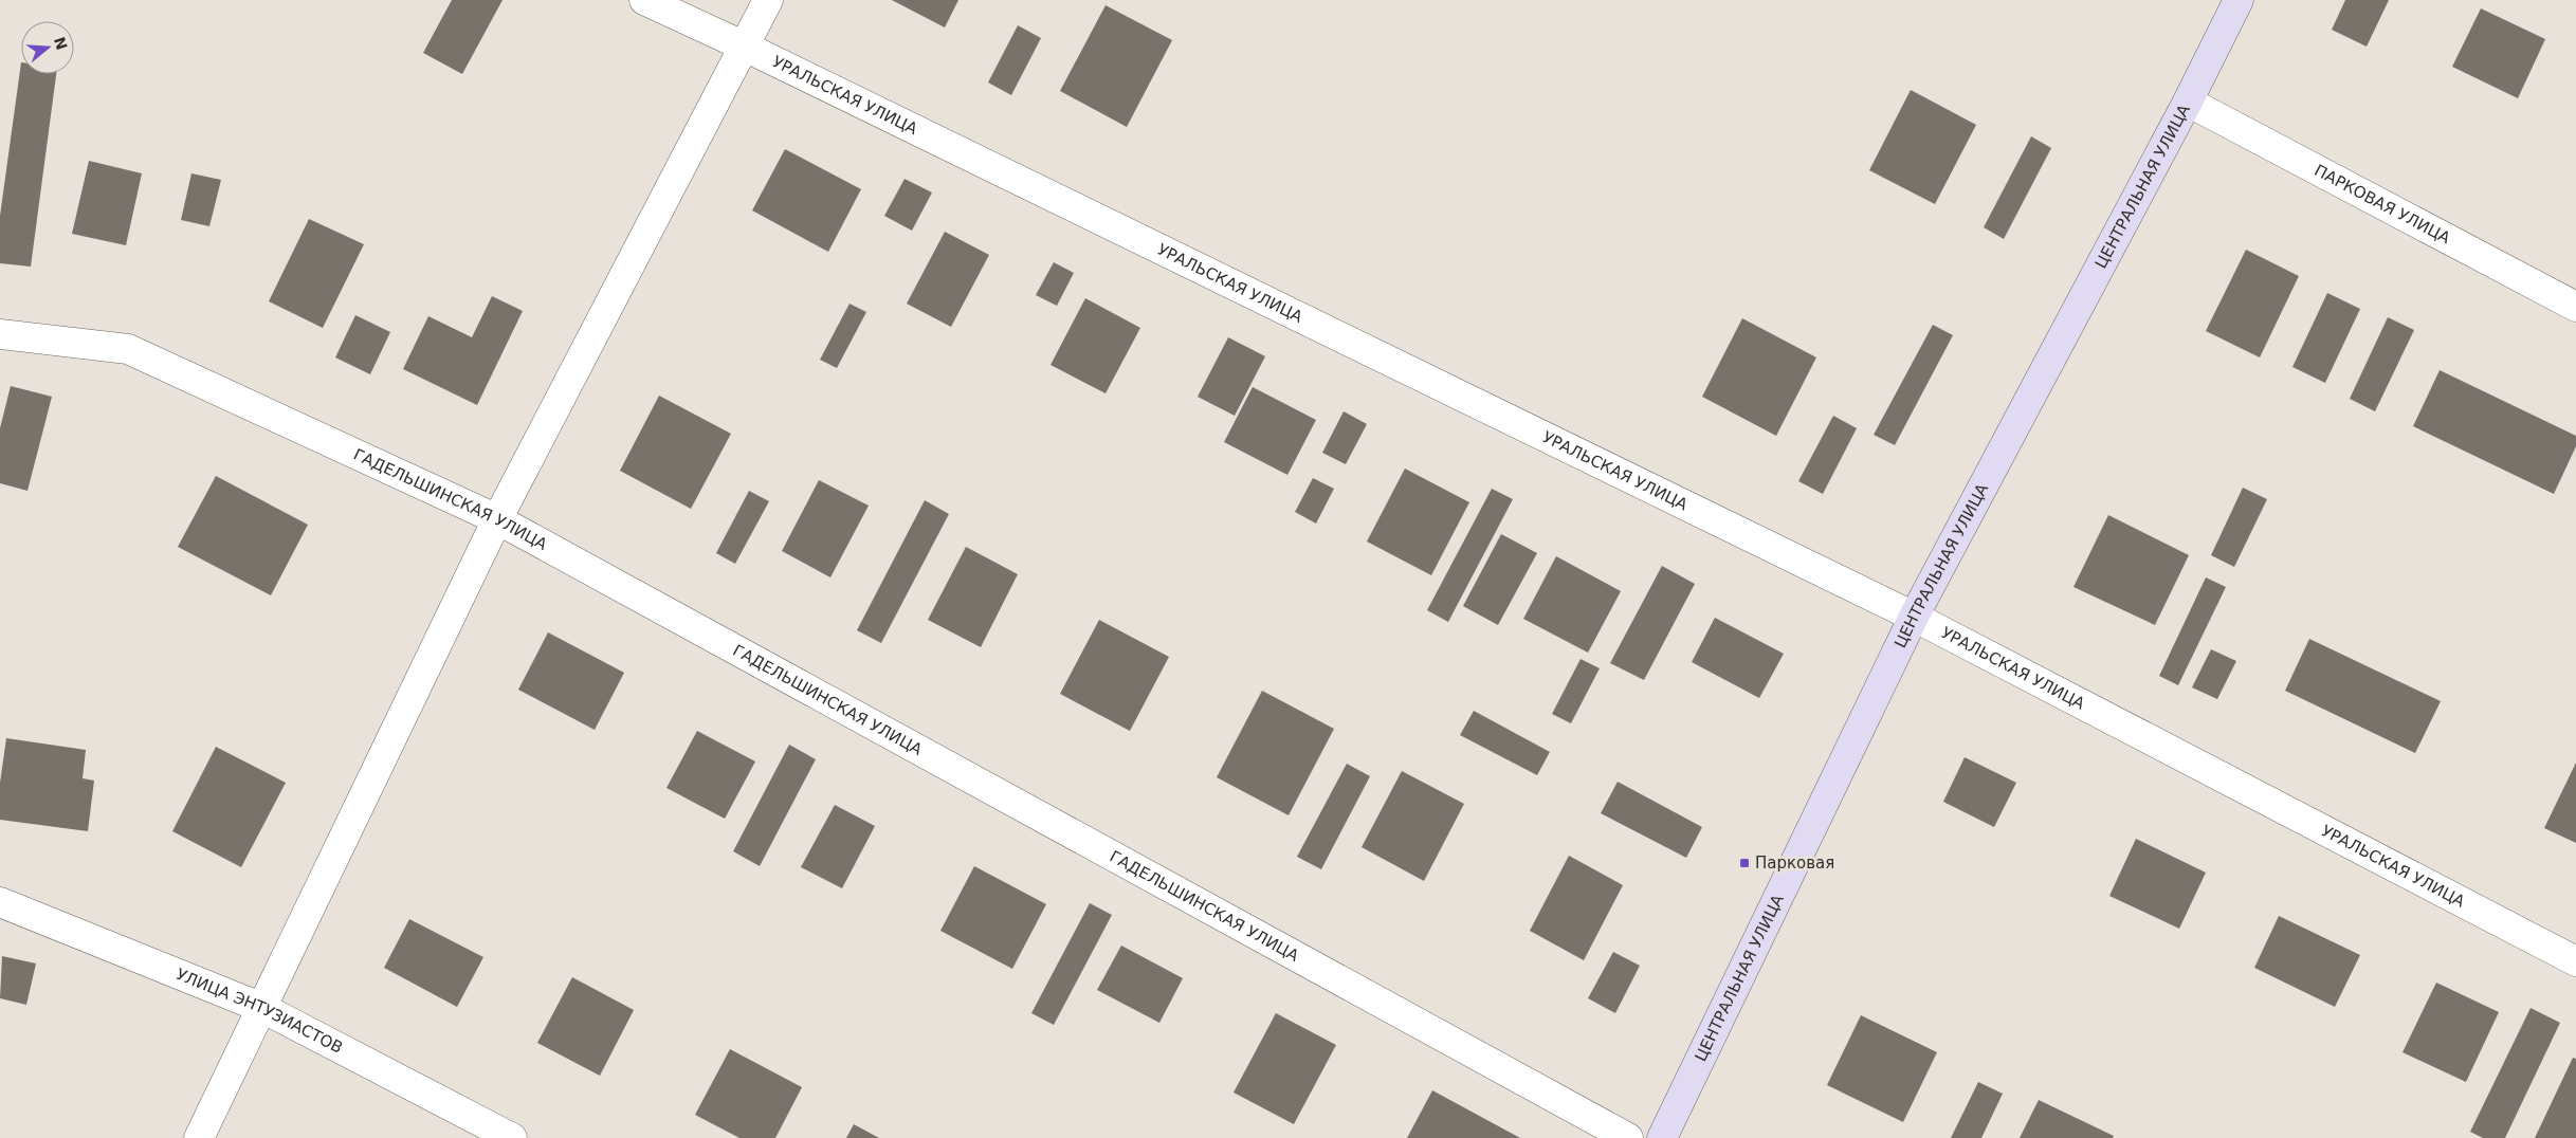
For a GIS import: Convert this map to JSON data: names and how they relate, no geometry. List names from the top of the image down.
{
  "streets": {
    "street": [
      "УРАЛЬСКАЯ УЛИЦА",
      "ЦЕНТРАЛЬНАЯ УЛИЦА",
      "ПАРКОВАЯ УЛИЦА",
      "ГАДЕЛЬШИНСКАЯ УЛИЦА",
      "УЛИЦА ЭНТУЗИАСТОВ"
    ]
  },
  "crossings": [
    ["УРАЛЬСКАЯ УЛИЦА", "ЦЕНТРАЛЬНАЯ УЛИЦА"],
    ["ЦЕНТРАЛЬНАЯ УЛИЦА", "ПАРКОВАЯ УЛИЦА"]
  ],
  "places": {
    "transit": ["Парковая"]
  },
  "north": "right"
}
